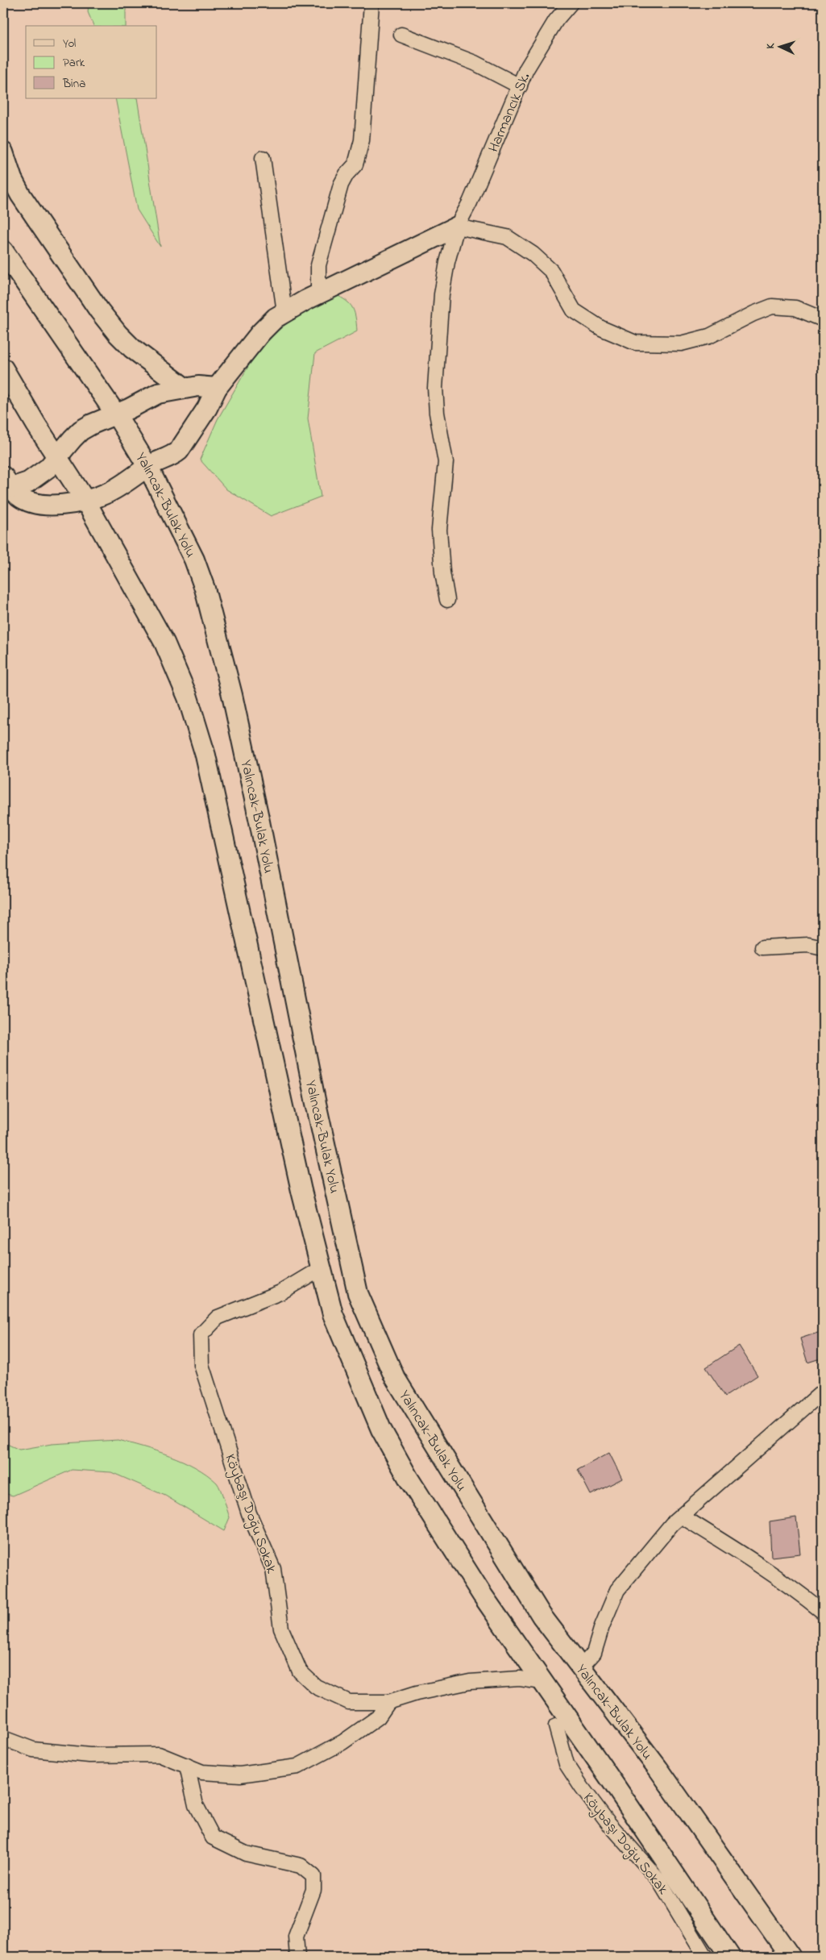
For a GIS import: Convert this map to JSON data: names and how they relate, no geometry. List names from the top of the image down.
{
  "streets": {
    "main road": ["Yalıncak-Bulak Yolu"],
    "street": ["Harmancık Sk.", "Köybaşı Doğu Sokak"]
  },
  "legend": ["Yol", "Park", "Bina"],
  "north": "left"
}
